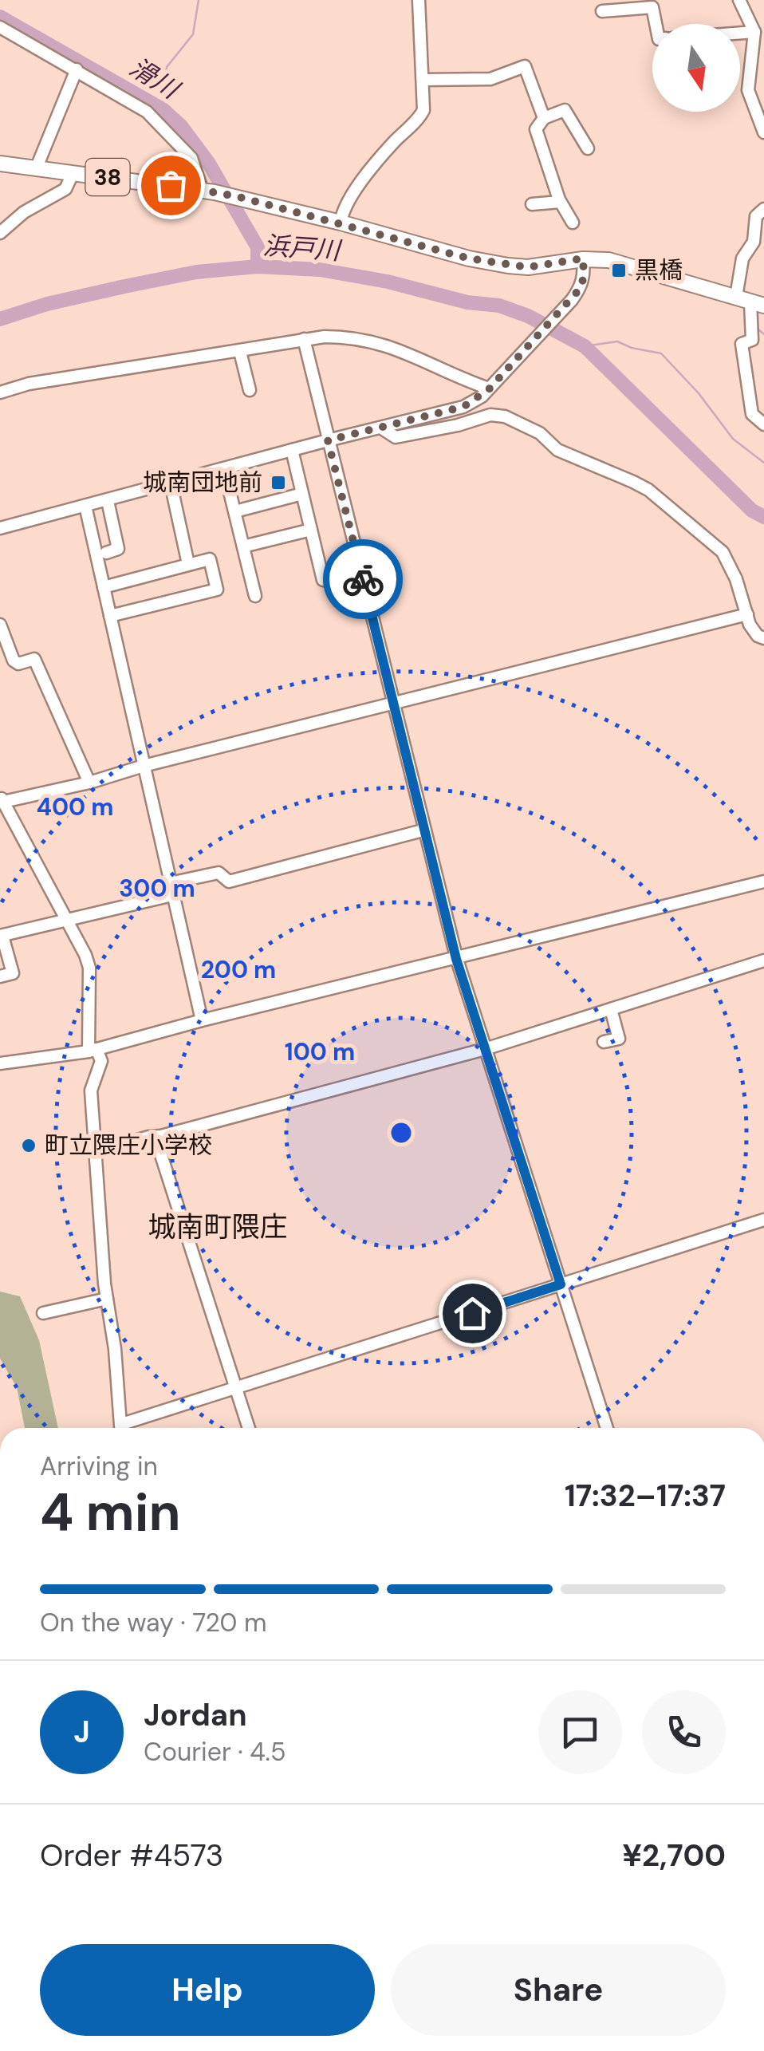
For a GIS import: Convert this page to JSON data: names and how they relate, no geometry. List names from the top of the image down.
{
  "streets": {
    "main road": ["38"]
  },
  "districts": ["城南町隈庄"],
  "water": ["滑川", "浜戸川"],
  "places": {
    "transit": ["黒橋", "城南団地前"],
    "other": ["町立隈庄小学校"]
  },
  "north": "bottom",
  "page": {
    "heading": ["4 min", "Arriving in", "17:32–17:37"],
    "panel": [
      "Jordan",
      "Courier · 4.5",
      "Order #4573",
      "¥2,700"
    ],
    "bar": "On the way · 720 m",
    "round": "J",
    "buttons": ["Help", "Share"]
  },
  "rings": [
    "400 m",
    "300 m",
    "200 m",
    "100 m"
  ]
}
